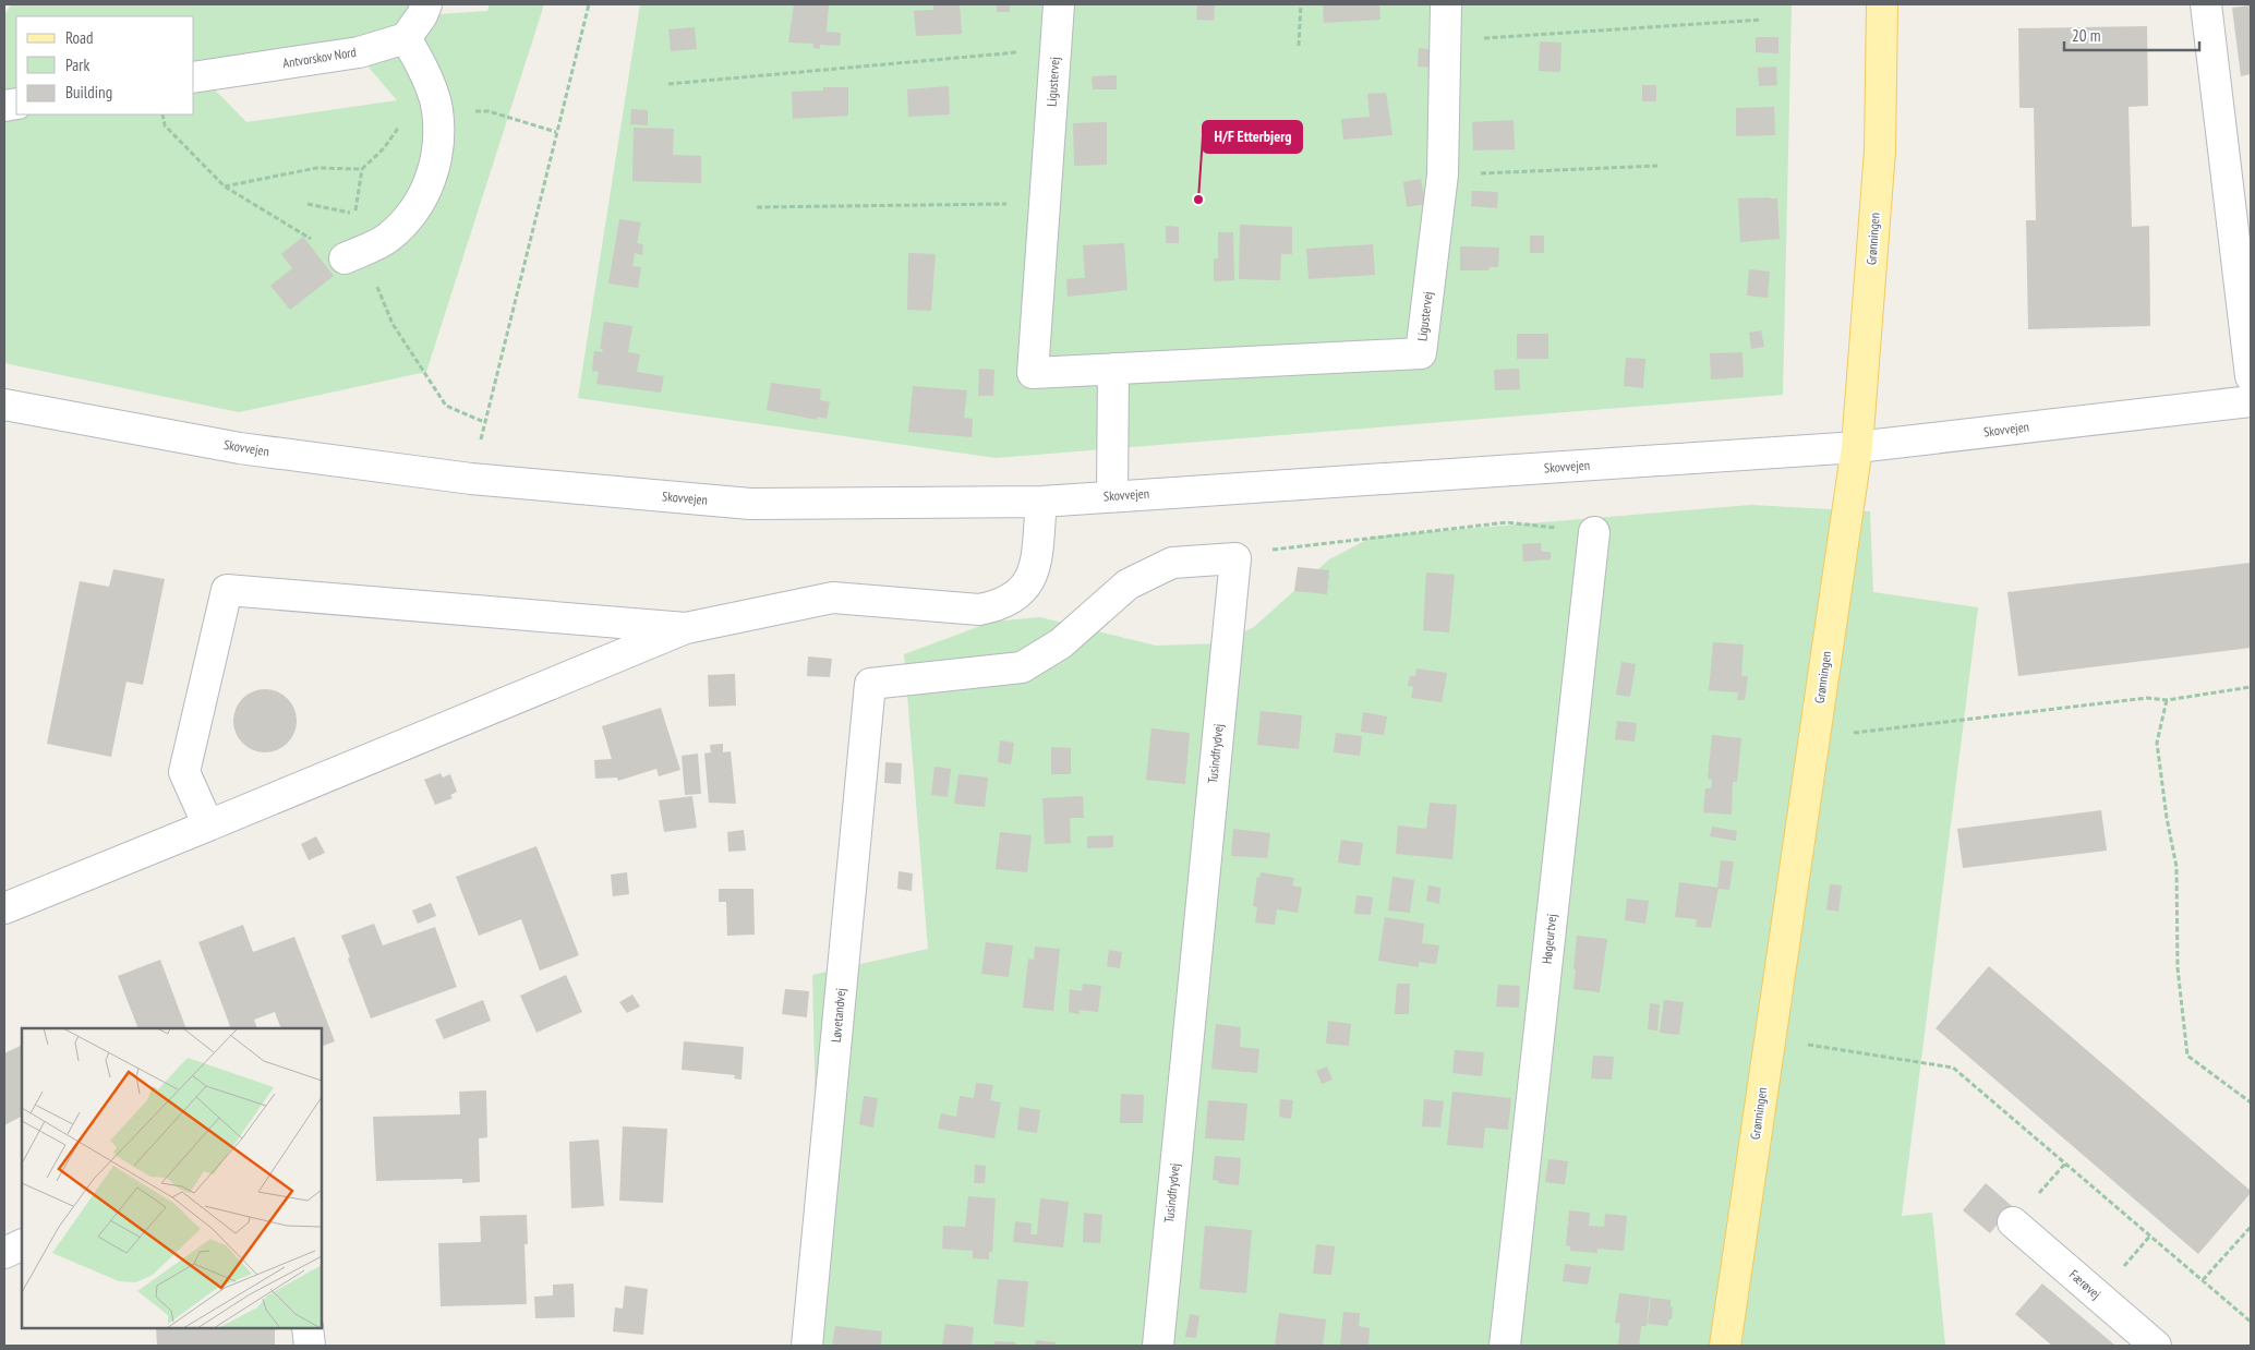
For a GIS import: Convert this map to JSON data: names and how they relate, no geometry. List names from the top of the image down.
{
  "streets": {
    "main road": ["Grønningen"],
    "street": [
      "Antvorskov Nord",
      "Ligustervej",
      "Skovvejen",
      "Tusindfrydvej",
      "Høgeurtvej",
      "Løvetandvej",
      "Færøvej"
    ]
  },
  "crossings": [
    ["Grønningen", "Skovvejen"],
    ["Tusindfrydvej", "Løvetandvej"]
  ],
  "places": ["H/F Etterbjerg"],
  "legend": ["Road", "Park", "Building"],
  "scale_bar": "20 m"
}
